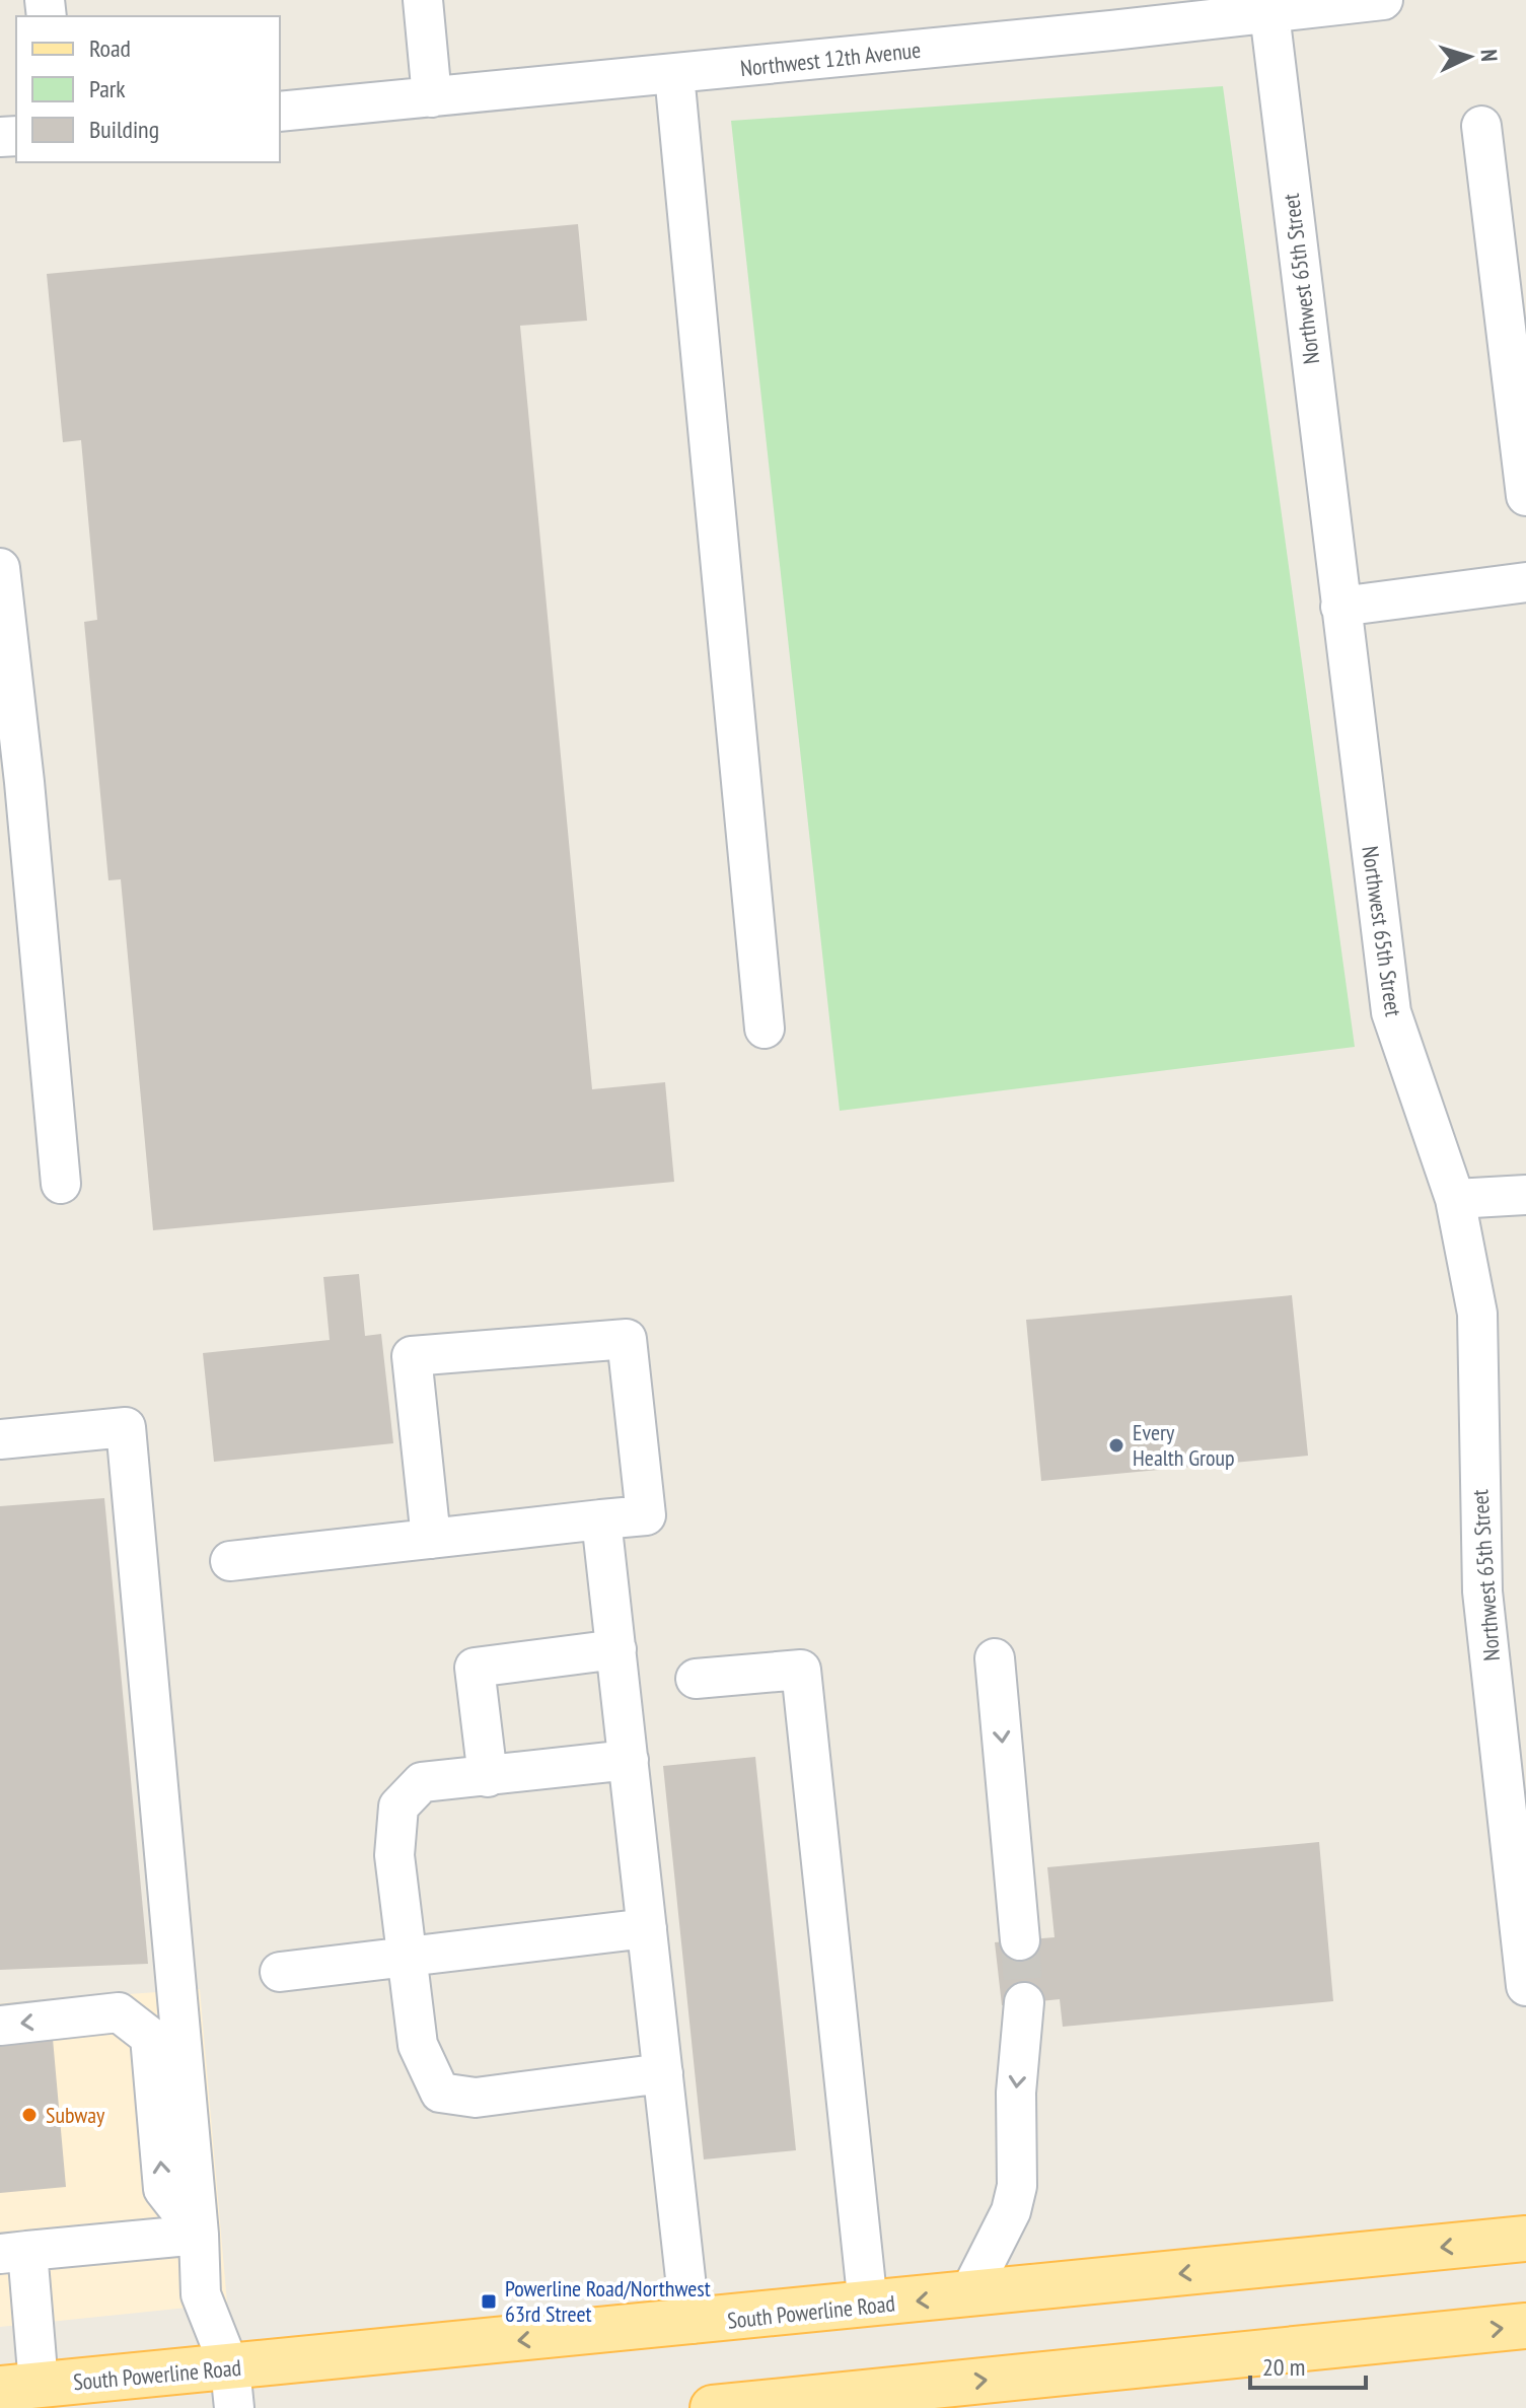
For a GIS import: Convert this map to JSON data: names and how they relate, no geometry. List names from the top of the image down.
{
  "streets": {
    "main road": ["South Powerline Road"],
    "street": ["Northwest 12th Avenue", "Northwest 65th Street"]
  },
  "crossings": [
    ["Northwest 12th Avenue", "Northwest 65th Street"]
  ],
  "places": {
    "other": ["Every Health Group", "Subway"],
    "transit": ["Powerline Road/Northwest 63rd Street"]
  },
  "legend": ["Road", "Park", "Building"],
  "scale_bar": "20 m",
  "north": "right"
}
